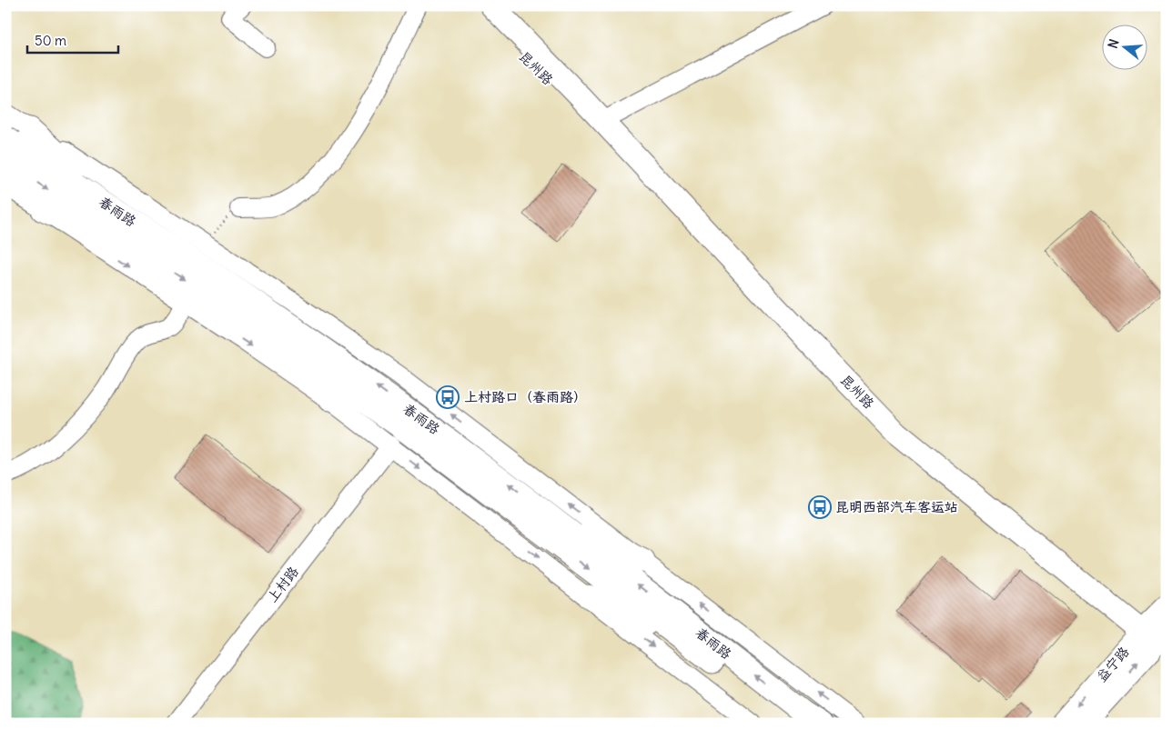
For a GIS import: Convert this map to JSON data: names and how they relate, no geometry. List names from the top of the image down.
{
  "streets": {
    "main road": ["昆州路", "春雨路", "益宁路"],
    "street": ["上村路"]
  },
  "crossings": [
    ["昆州路", "益宁路"]
  ],
  "places": {
    "bus stop": ["上村路口（春雨路）", "昆明西部汽车客运站"]
  },
  "scale_bar": "50 m",
  "north": "left"
}
